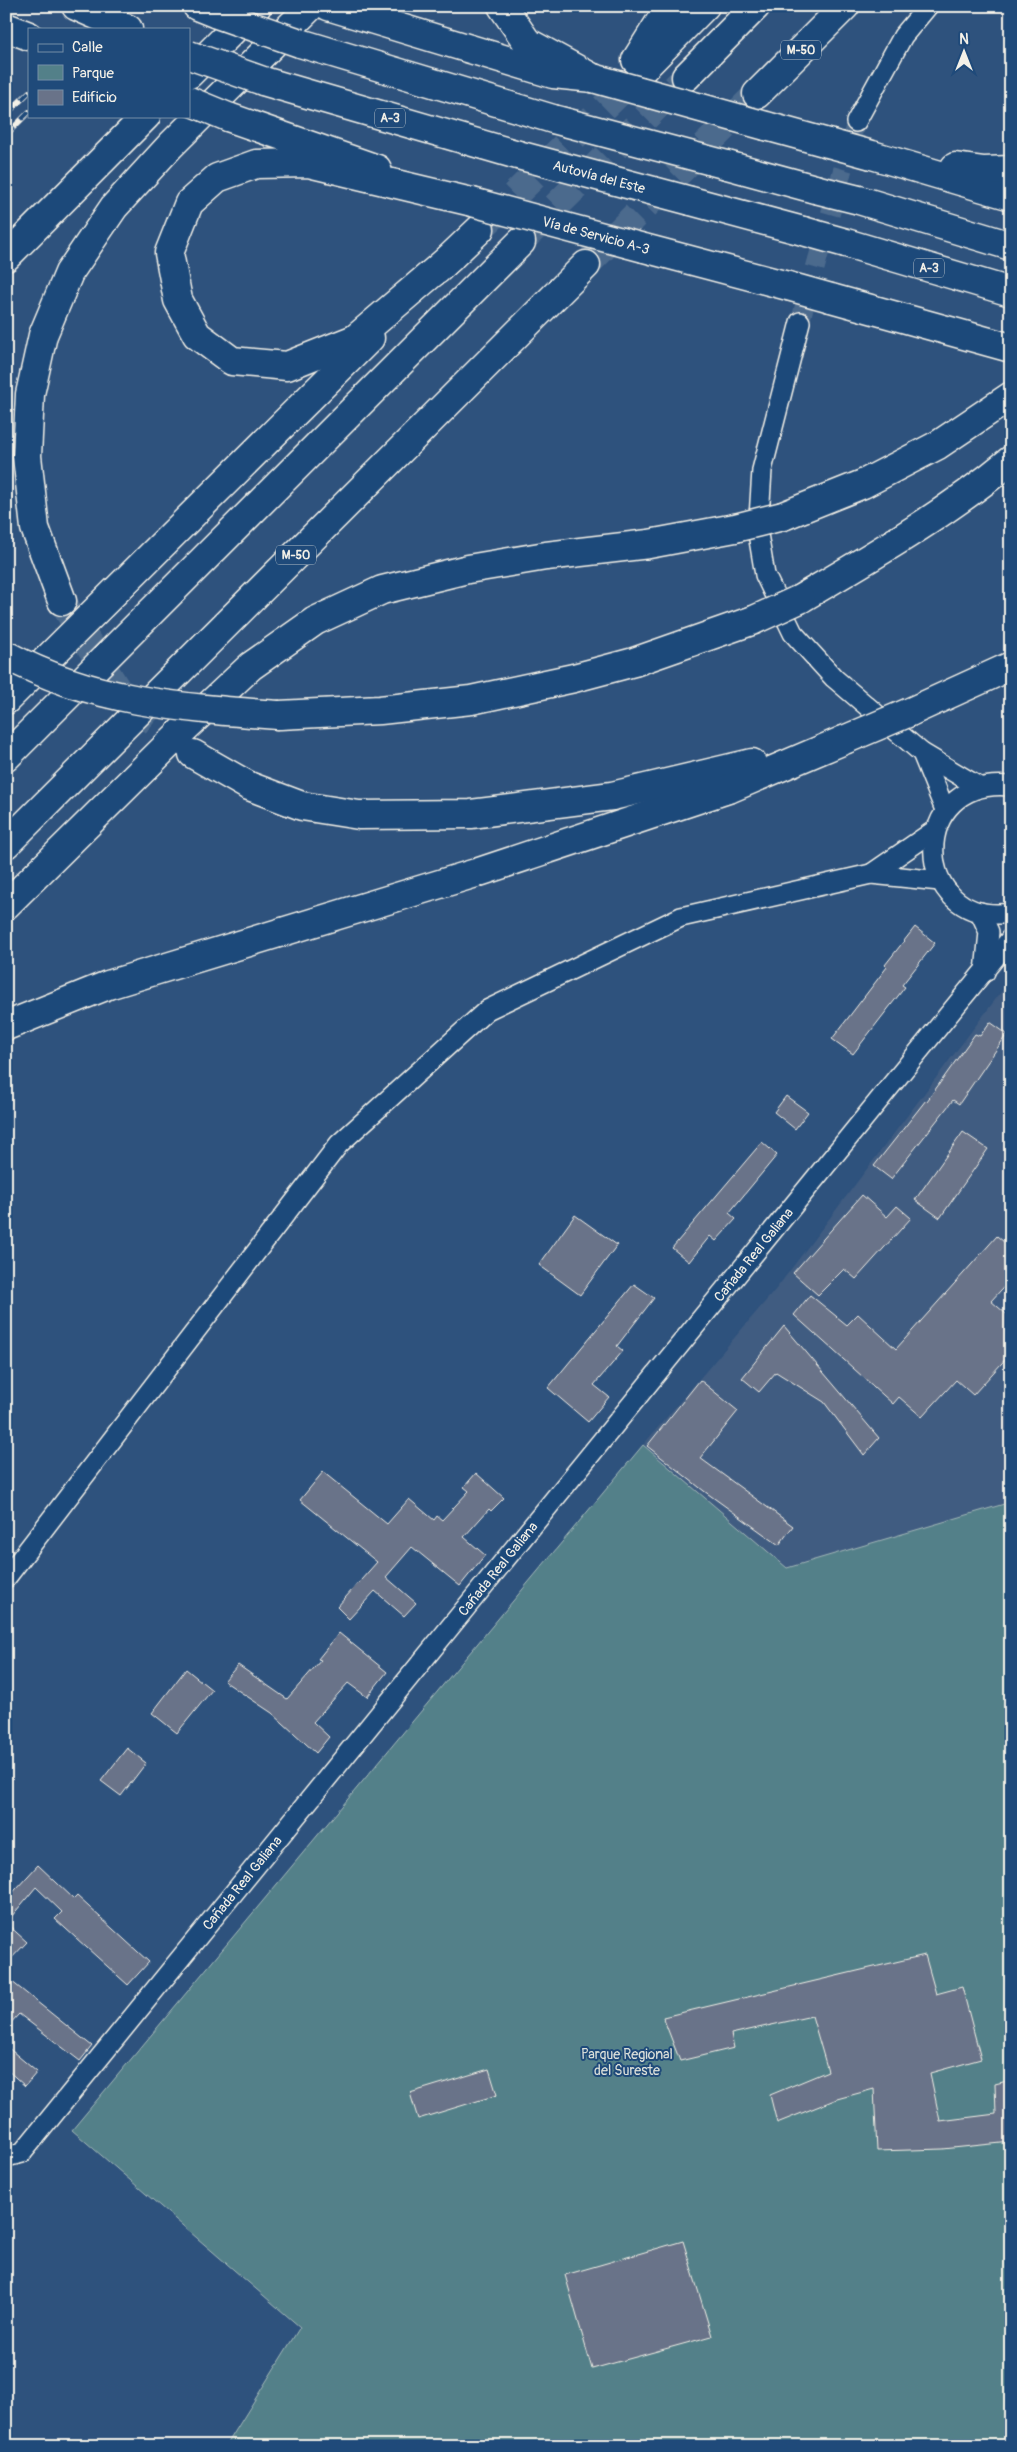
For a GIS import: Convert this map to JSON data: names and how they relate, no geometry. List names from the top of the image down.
{
  "streets": {
    "main road": [
      "M-50",
      "A-3",
      "Autovía del Este",
      "Vía de Servicio A-3"
    ],
    "street": ["Cañada Real Galiana"]
  },
  "parks": ["Parque Regional del Sureste"],
  "legend": ["Calle", "Parque", "Edificio"],
  "north": "top"
}
